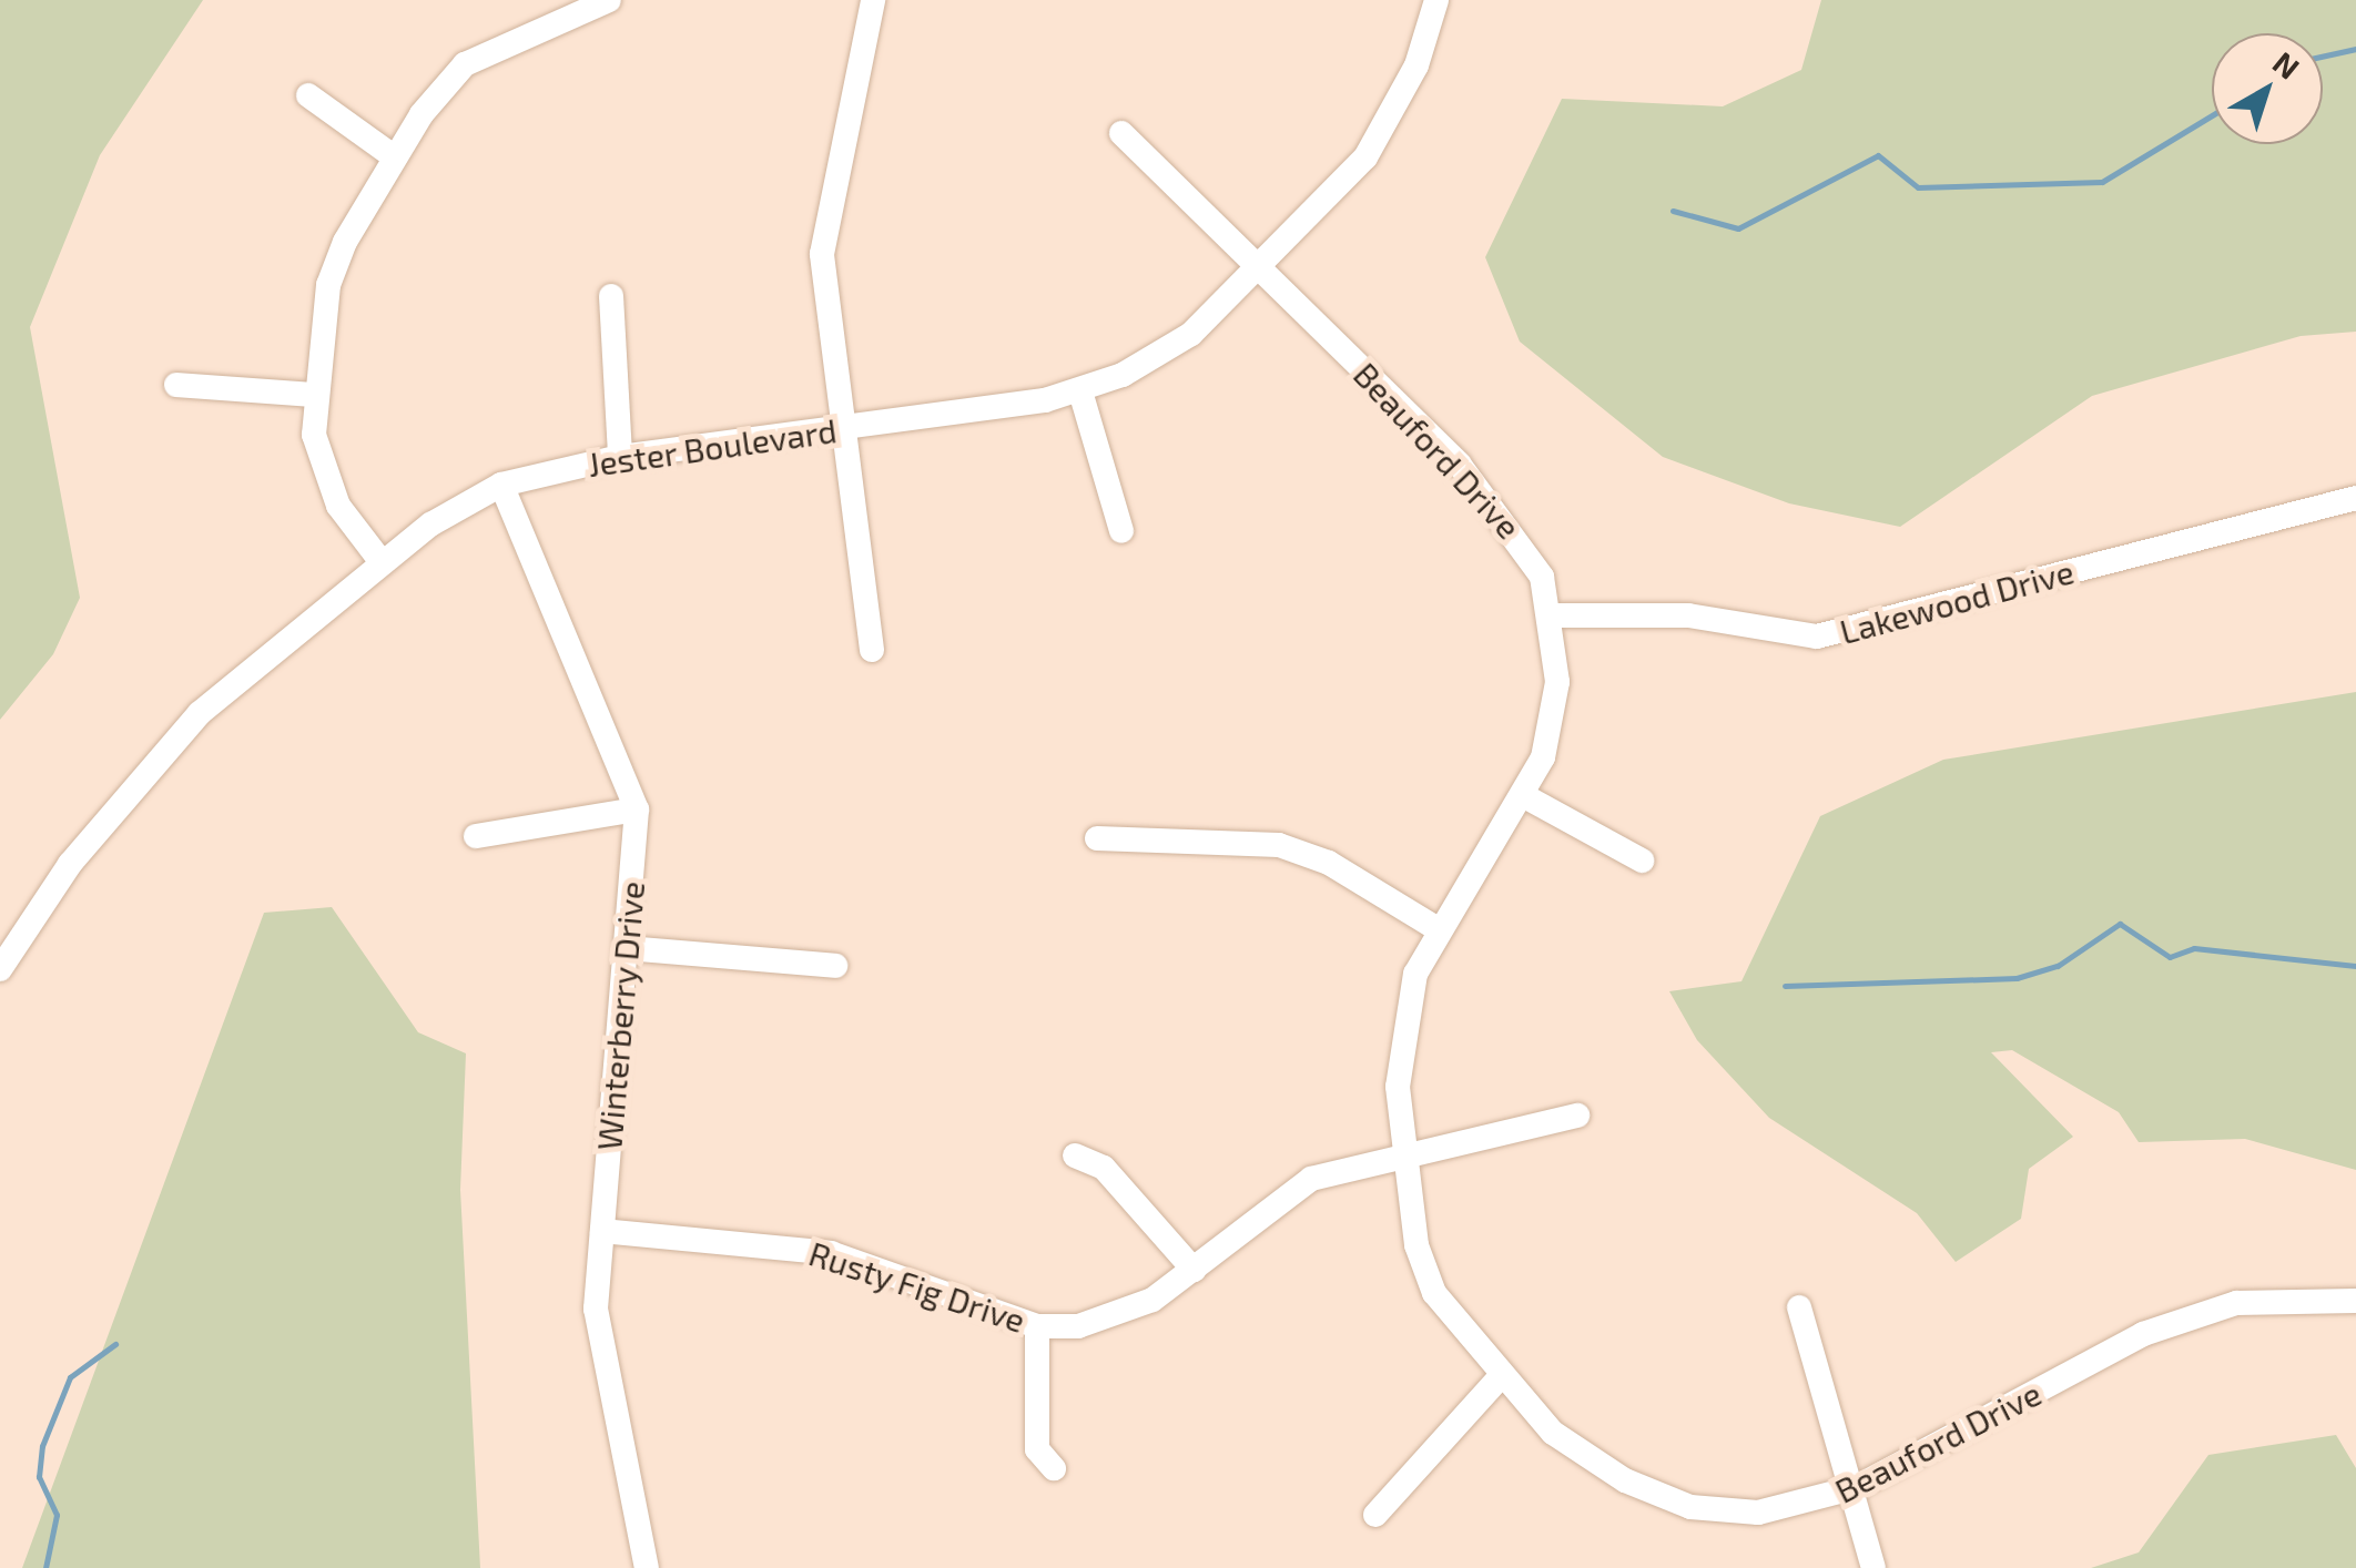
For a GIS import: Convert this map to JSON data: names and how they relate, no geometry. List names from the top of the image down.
{
  "streets": {
    "street": [
      "Jester Boulevard",
      "Beauford Drive",
      "Lakewood Drive",
      "Winterberry Drive",
      "Rusty Fig Drive"
    ]
  },
  "crossings": [
    ["Jester Boulevard", "Beauford Drive"],
    ["Jester Boulevard", "Winterberry Drive"],
    ["Beauford Drive", "Lakewood Drive"],
    ["Beauford Drive", "Rusty Fig Drive"],
    ["Winterberry Drive", "Rusty Fig Drive"]
  ],
  "north": "top right"
}
